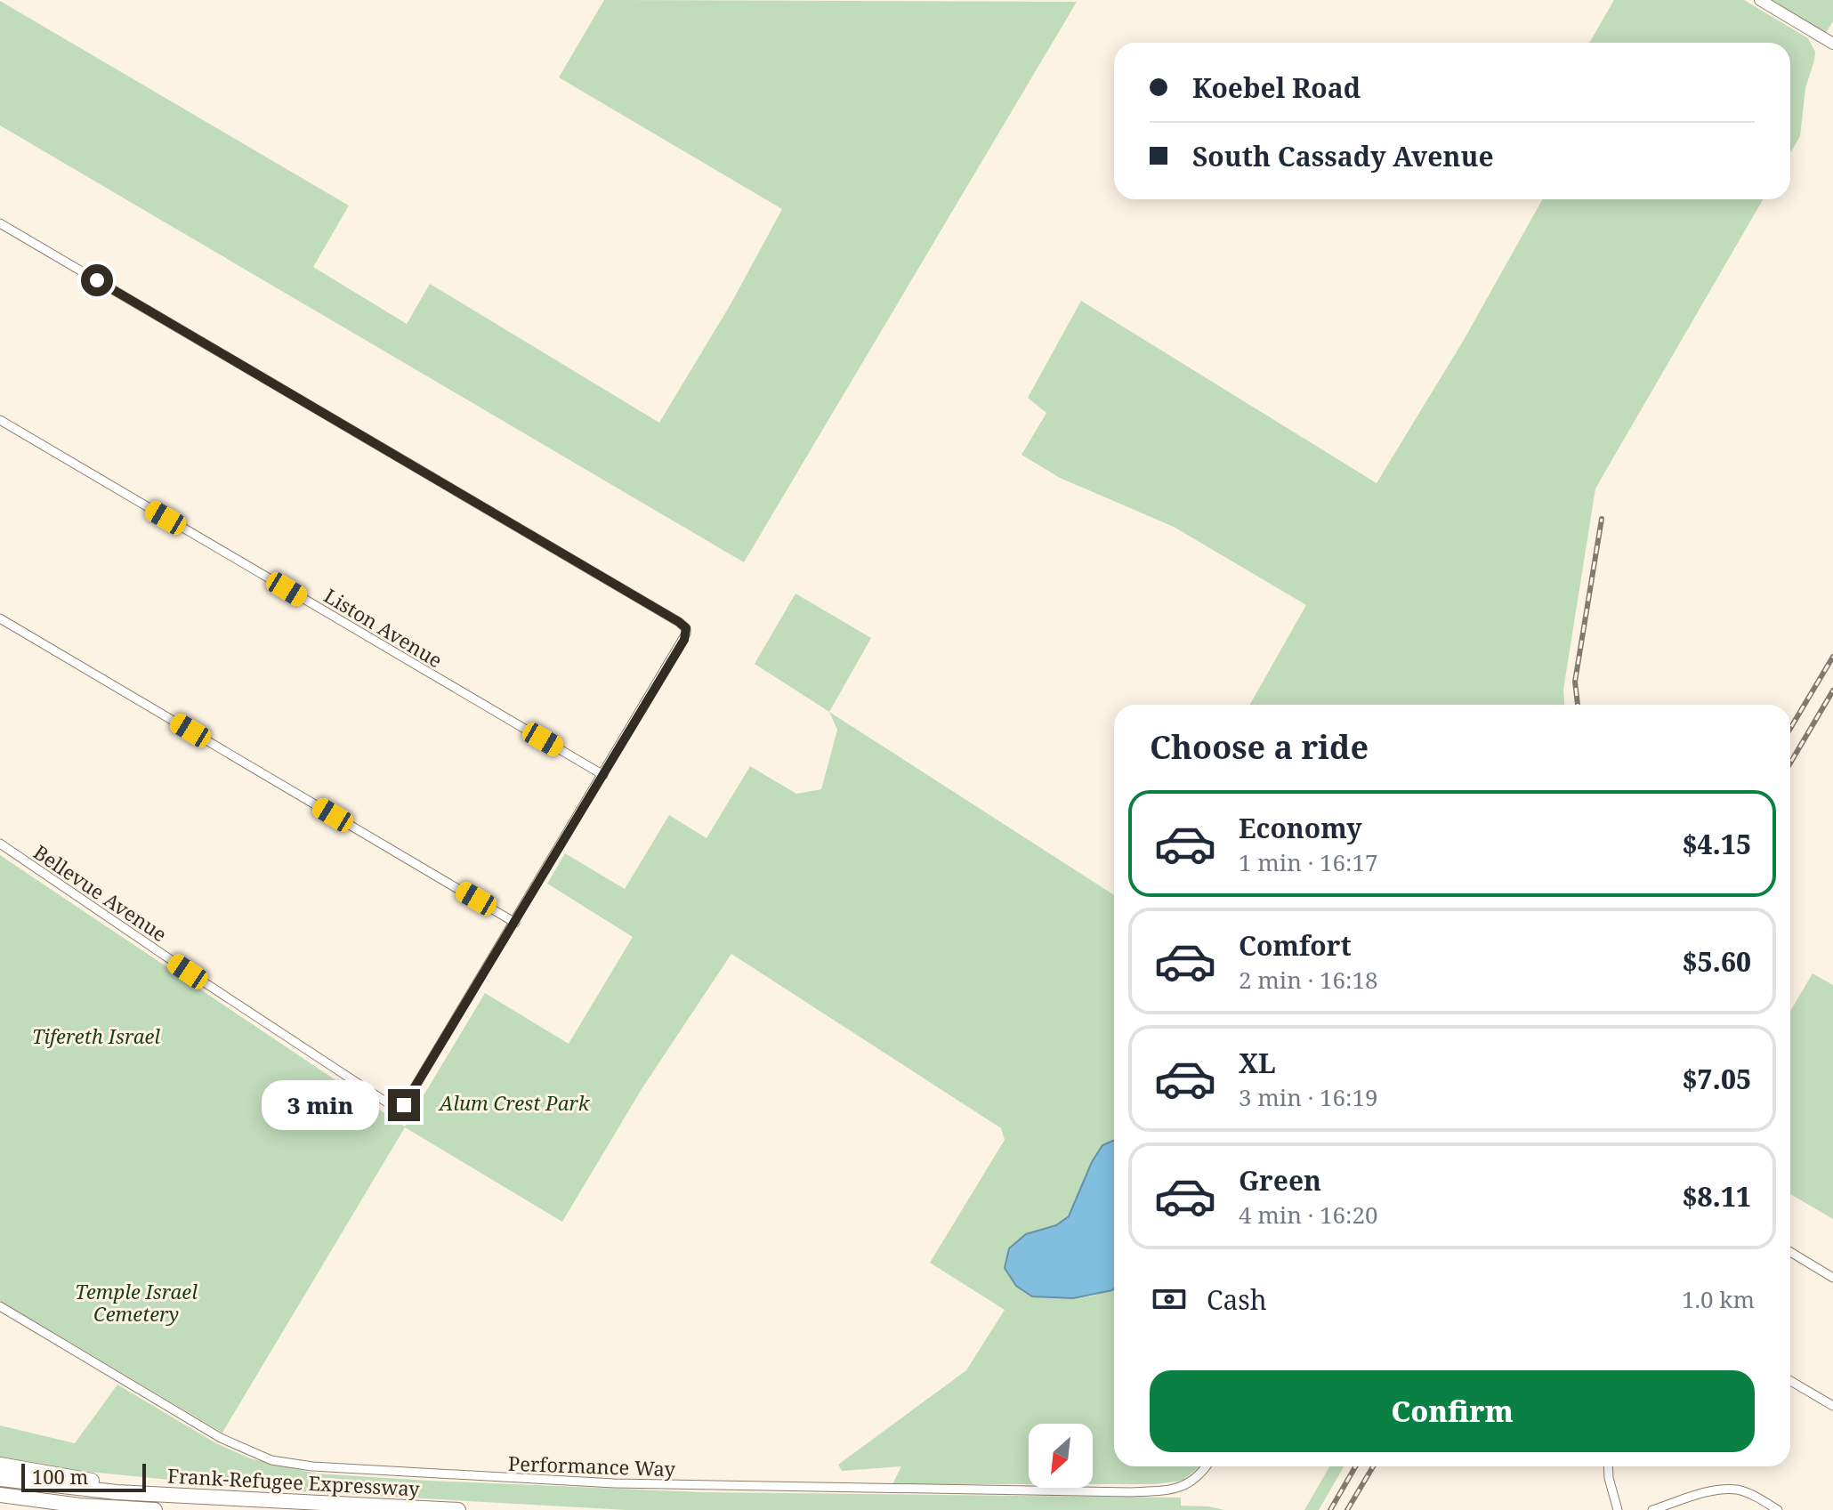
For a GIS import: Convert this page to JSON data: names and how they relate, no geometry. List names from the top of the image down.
{
  "streets": {
    "highway": ["Frank-Refugee Expressway"],
    "street": ["Liston Avenue", "Bellevue Avenue", "Performance Way"]
  },
  "parks": ["Tifereth Israel", "Alum Crest Park", "Temple Israel Cemetery"],
  "scale_bar": "100 m",
  "north": "bottom left",
  "page": {
    "banner": ["Koebel Road", "South Cassady Avenue"],
    "heading": "Choose a ride",
    "list": [
      {
        "name": "Economy",
        "note": "1 min · 16:17",
        "value": "$4.15"
      },
      {
        "name": "Comfort",
        "note": "2 min · 16:18",
        "value": "$5.60"
      },
      {
        "name": "XL",
        "note": "3 min · 16:19",
        "value": "$7.05"
      },
      {
        "name": "Green",
        "note": "4 min · 16:20",
        "value": "$8.11"
      }
    ],
    "bubble": "3 min",
    "pay": ["Cash", "1.0 km"],
    "buttons": "Confirm",
    "scale": "100 m"
  }
}
